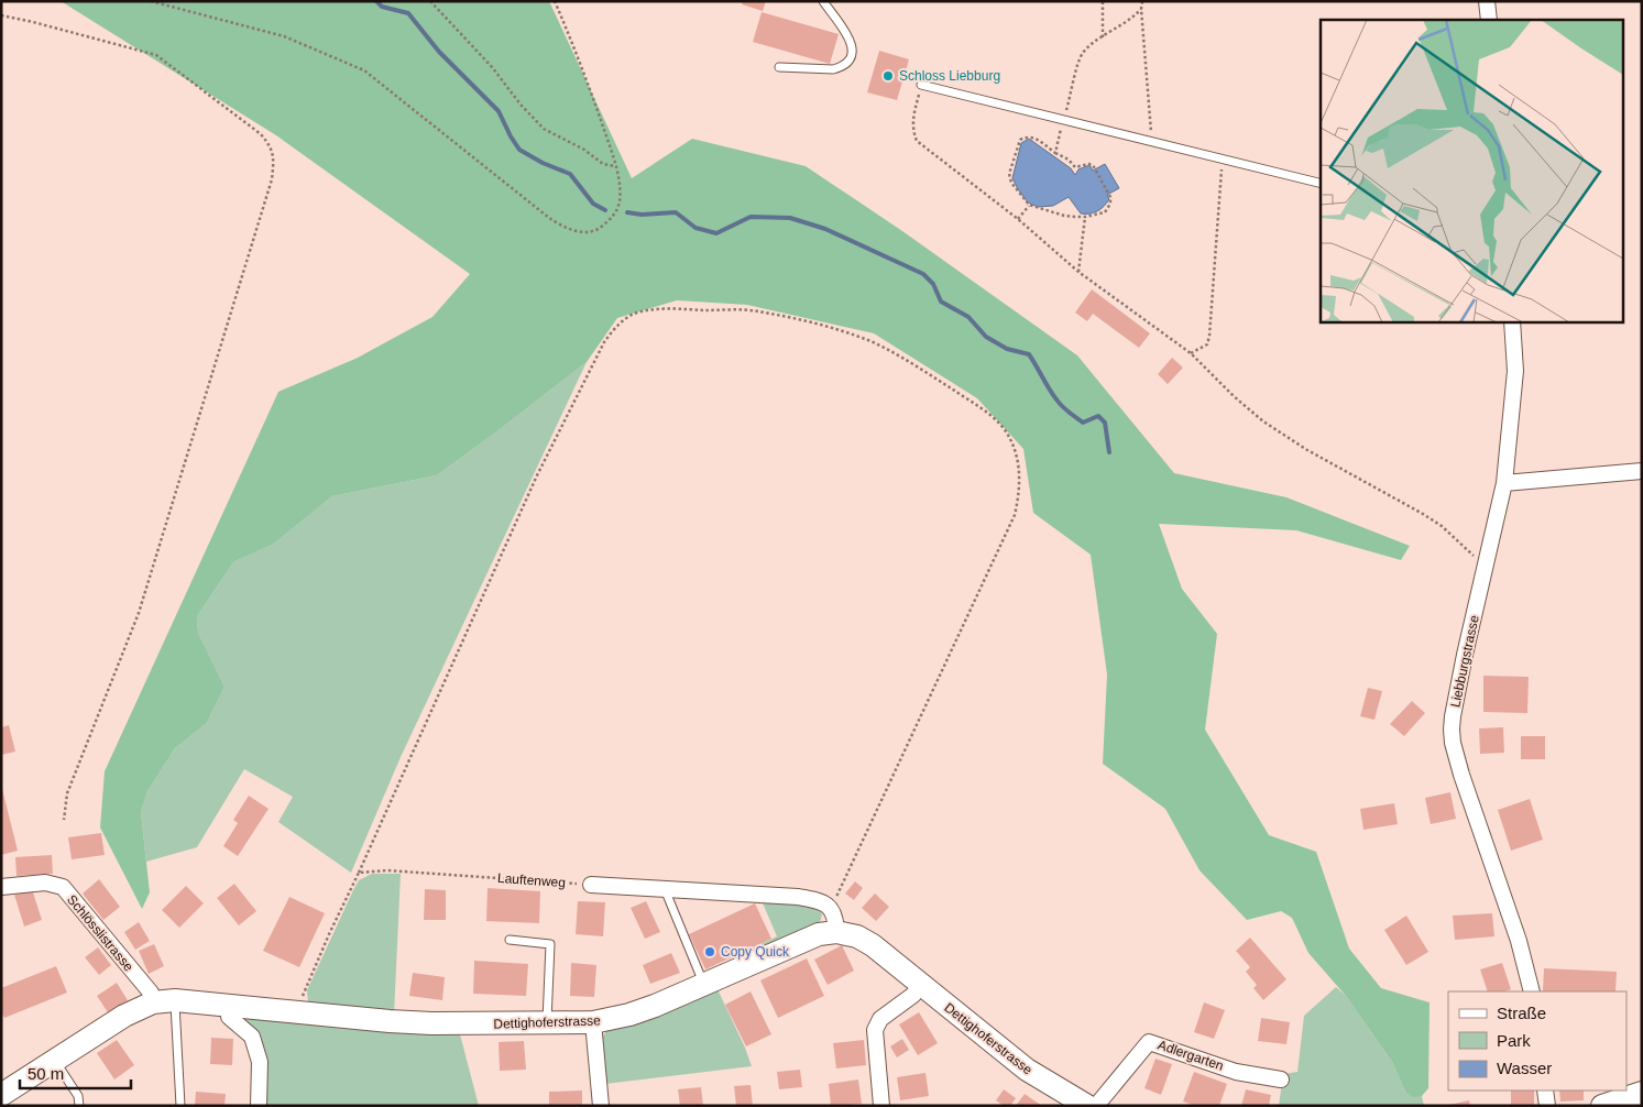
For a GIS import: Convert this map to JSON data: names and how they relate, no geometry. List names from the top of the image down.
{
  "streets": {
    "street": [
      "Liebburgstrasse",
      "Schlösslistrasse",
      "Dettighoferstrasse",
      "Adlergarten"
    ],
    "path": ["Lauftenweg"]
  },
  "crossings": [
    ["Schlösslistrasse", "Dettighoferstrasse"],
    ["Dettighoferstrasse", "Adlergarten"]
  ],
  "places": ["Schloss Liebburg", "Copy Quick"],
  "legend": ["Straße", "Park", "Wasser"],
  "scale_bar": "50 m"
}
